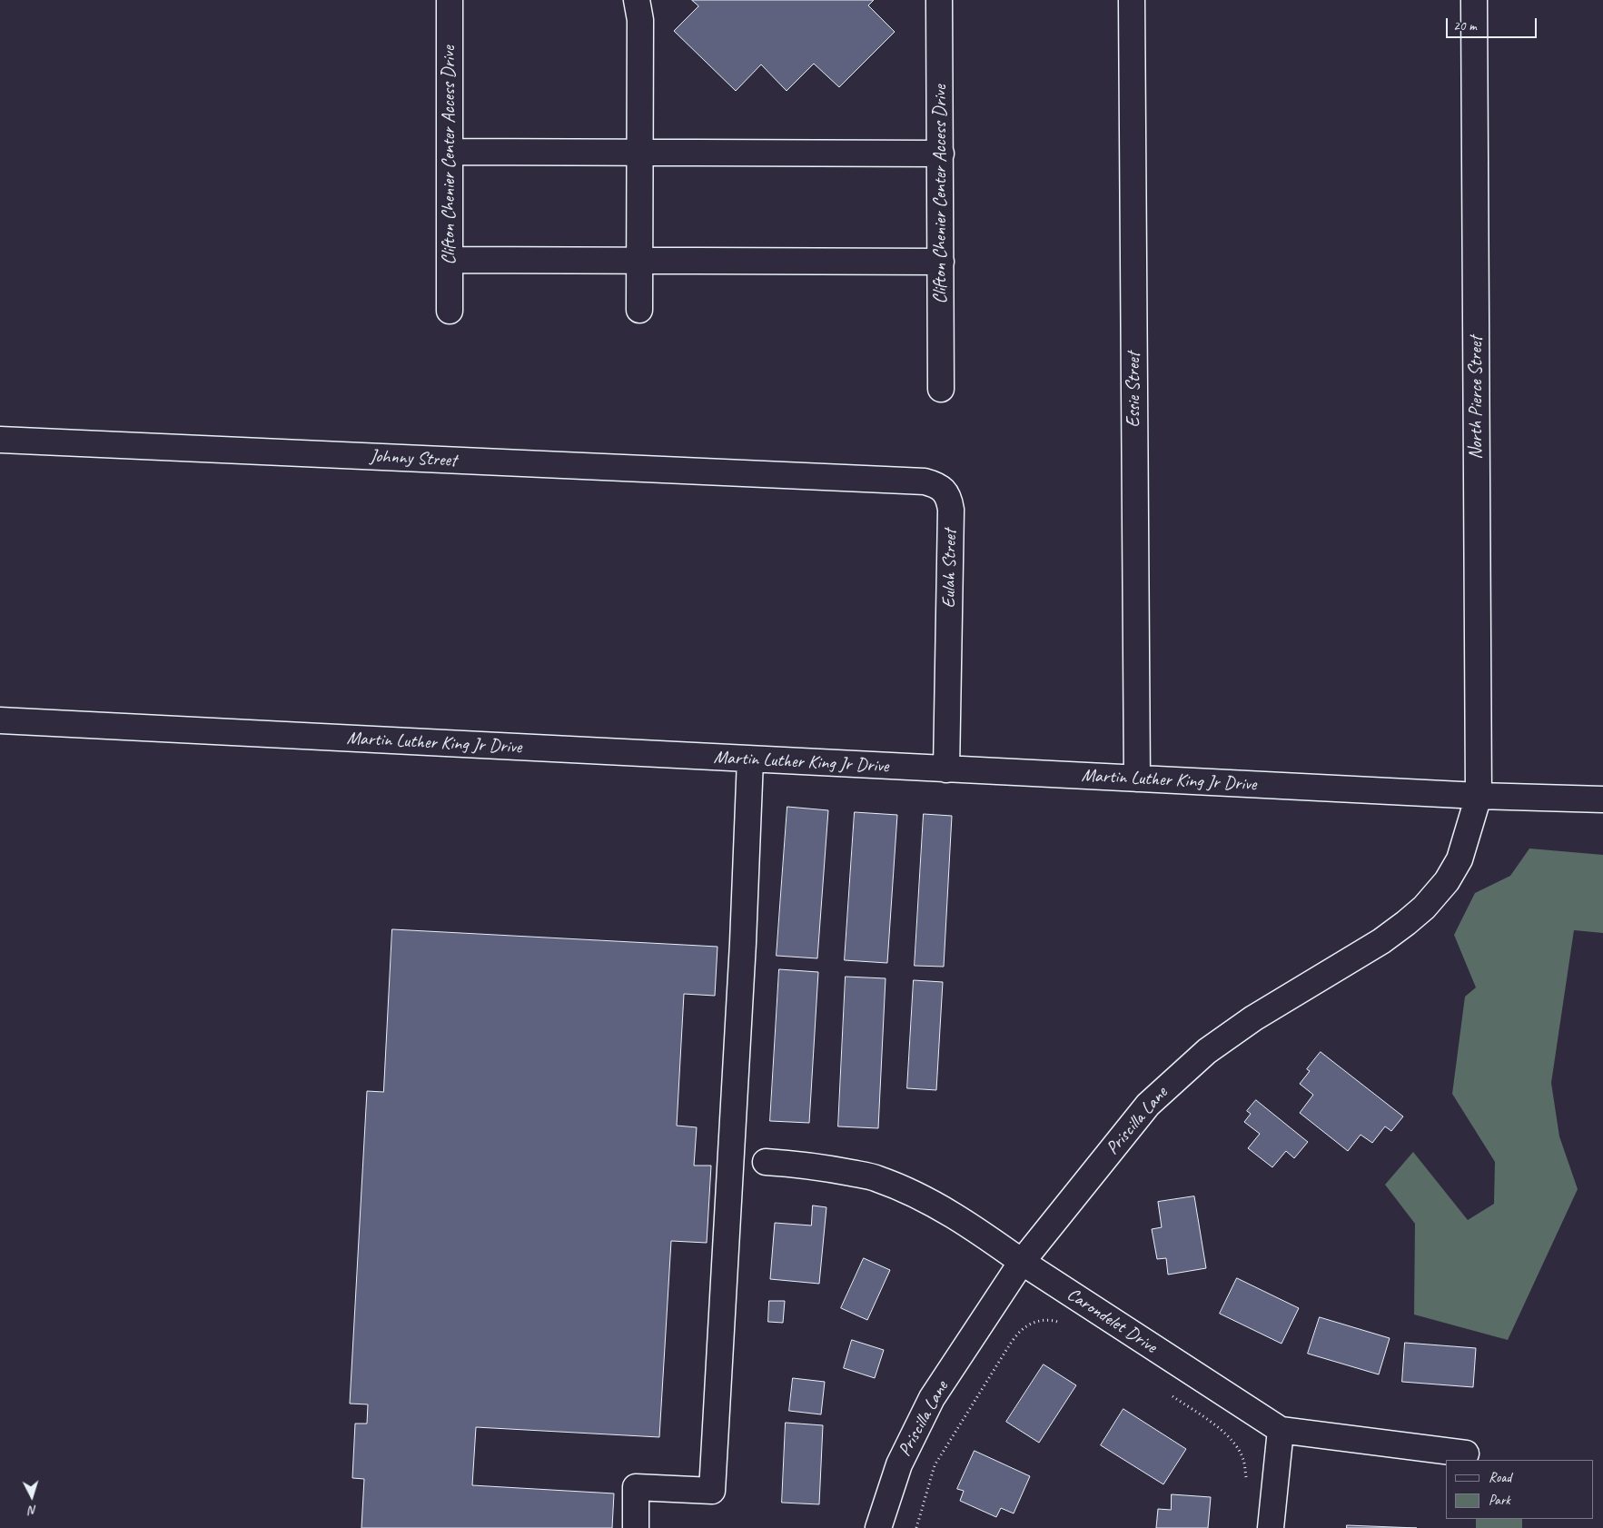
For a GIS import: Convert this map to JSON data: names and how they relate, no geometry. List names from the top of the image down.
{
  "streets": {
    "street": [
      "Clifton Chenier Center Access Drive",
      "Essie Street",
      "North Pierce Street",
      "Johnny Street",
      "Eulah Street",
      "Martin Luther King Jr Drive",
      "Priscilla Lane",
      "Carondelet Drive"
    ]
  },
  "crossings": [
    ["Essie Street", "Martin Luther King Jr Drive"],
    ["North Pierce Street", "Martin Luther King Jr Drive"],
    ["North Pierce Street", "Priscilla Lane"],
    ["Johnny Street", "Eulah Street"],
    ["Eulah Street", "Martin Luther King Jr Drive"],
    ["Martin Luther King Jr Drive", "Priscilla Lane"],
    ["Priscilla Lane", "Carondelet Drive"]
  ],
  "legend": ["Road", "Park"],
  "scale_bar": "20 m",
  "north": "bottom"
}
